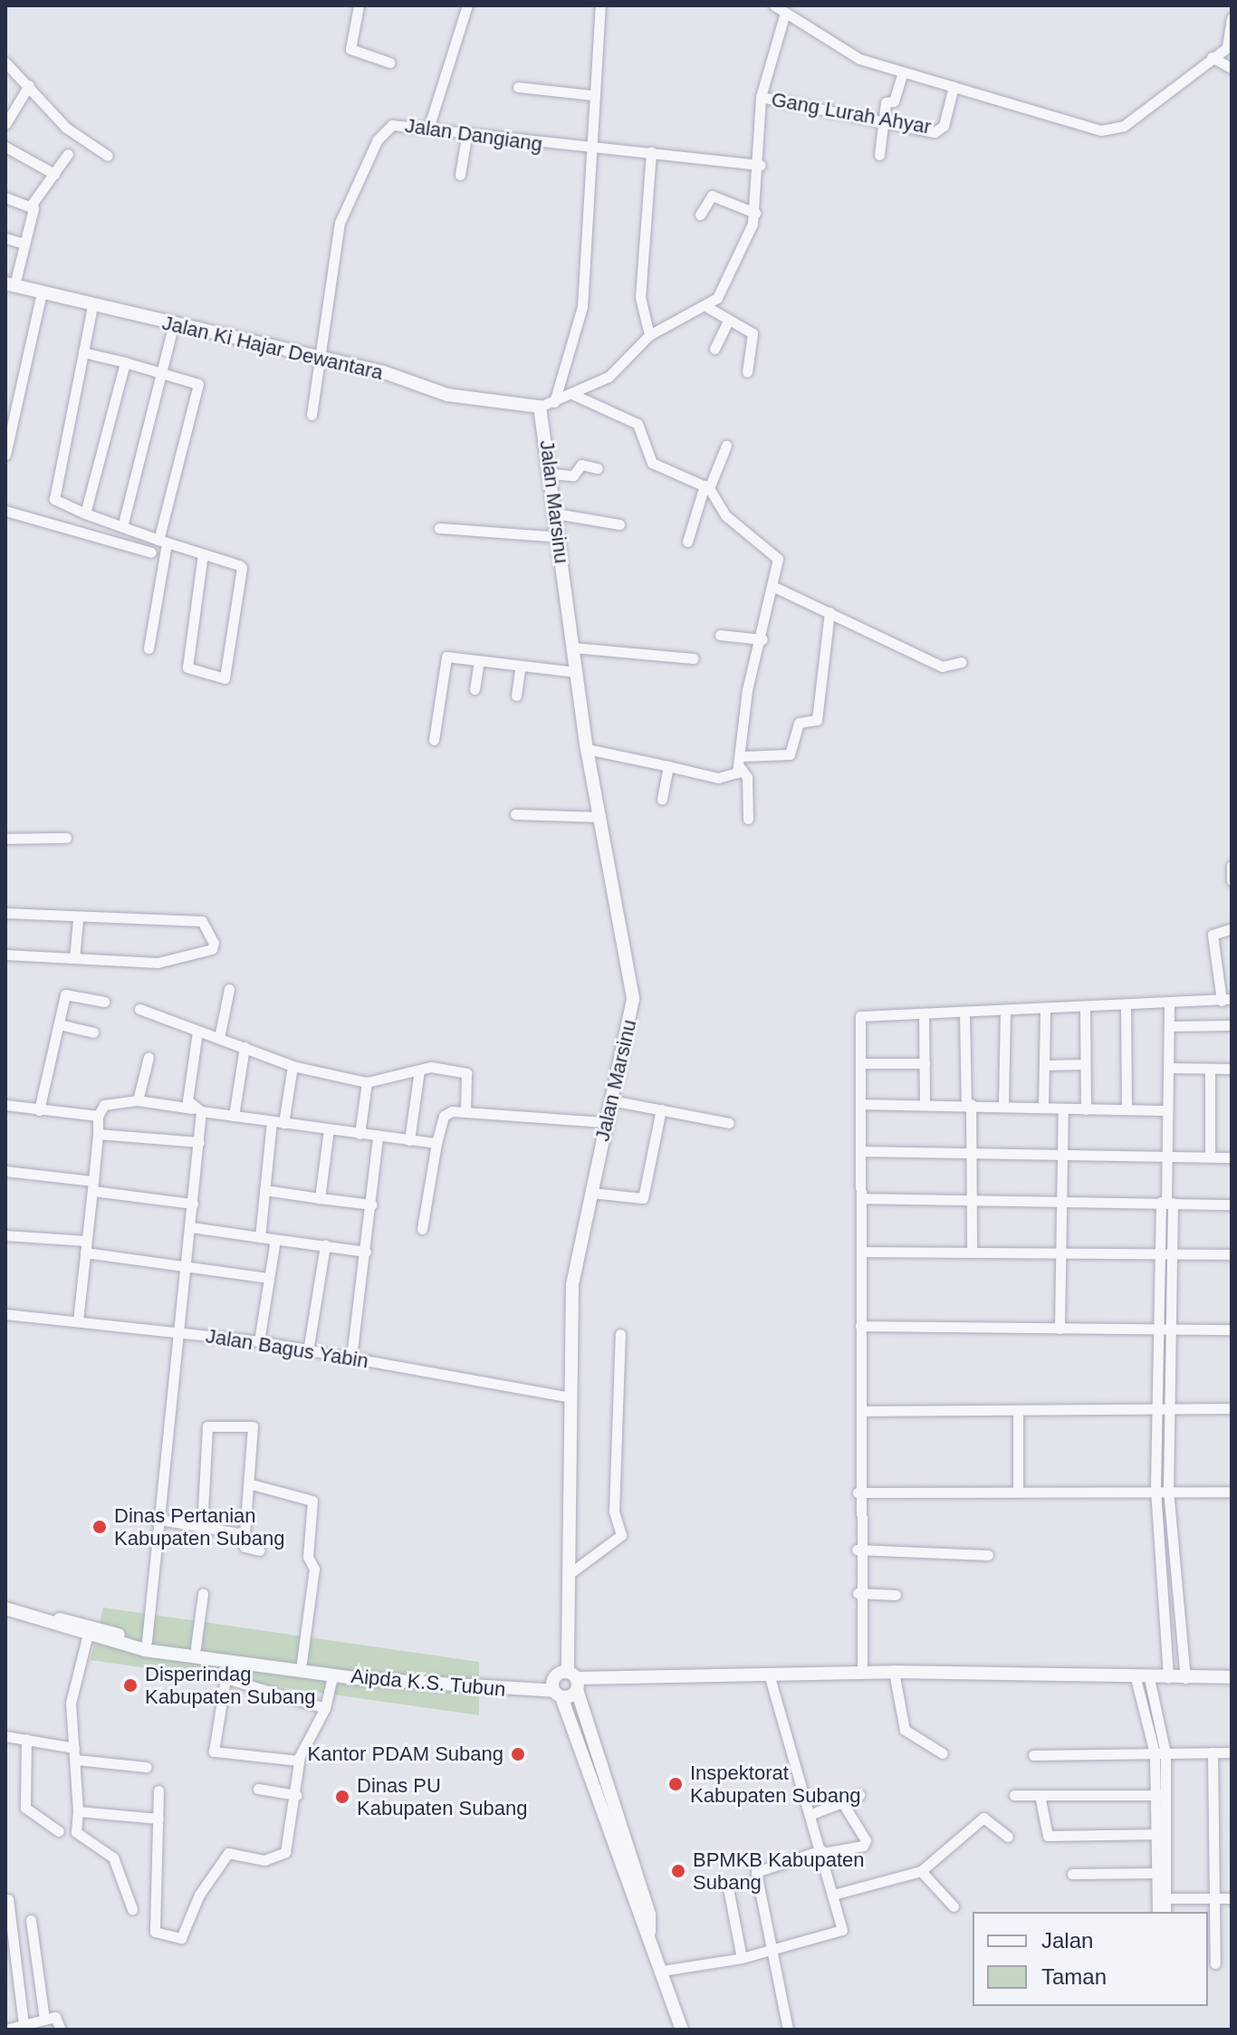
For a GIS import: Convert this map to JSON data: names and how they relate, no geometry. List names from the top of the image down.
{
  "streets": {
    "street": [
      "Gang Lurah Ahyar",
      "Jalan Dangiang",
      "Jalan Ki Hajar Dewantara",
      "Jalan Marsinu",
      "Jalan Bagus Yabin",
      "Aipda K.S. Tubun"
    ]
  },
  "crossings": [
    ["Jalan Dangiang", "Jalan Ki Hajar Dewantara"],
    ["Jalan Ki Hajar Dewantara", "Jalan Marsinu"],
    ["Jalan Marsinu", "Jalan Bagus Yabin"]
  ],
  "places": [
    "Dinas Pertanian Kabupaten Subang",
    "Disperindag Kabupaten Subang",
    "Kantor PDAM Subang",
    "Inspektorat Kabupaten Subang",
    "Dinas PU Kabupaten Subang",
    "BPMKB Kabupaten Subang"
  ],
  "legend": ["Jalan", "Taman"]
}
